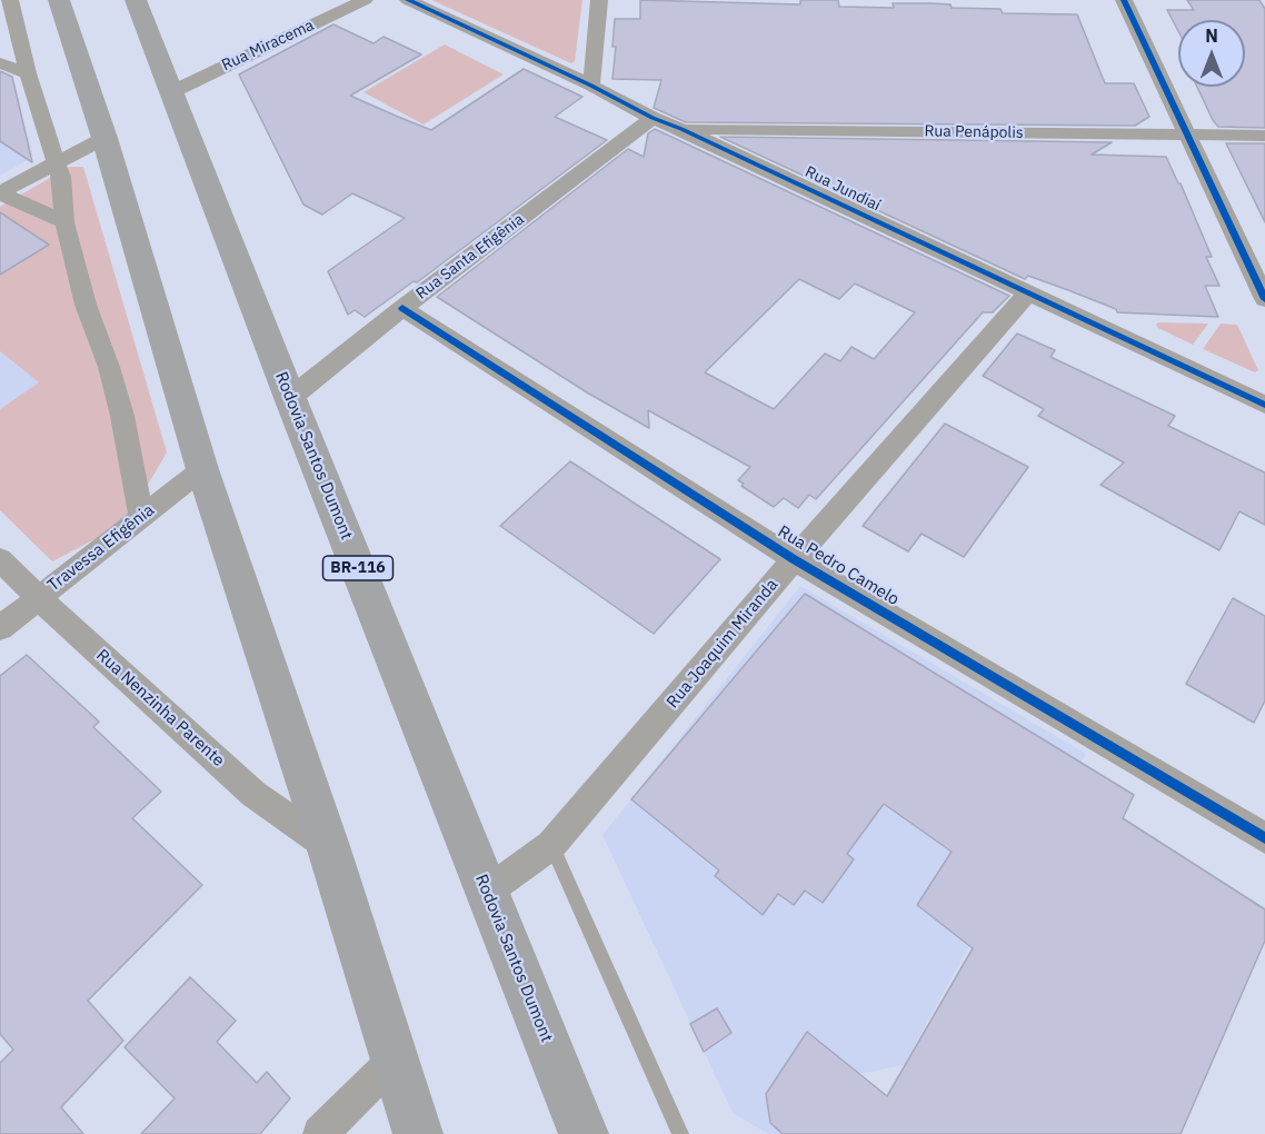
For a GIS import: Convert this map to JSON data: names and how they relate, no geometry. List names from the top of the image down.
{
  "streets": {
    "highway": ["Rodovia Santos Dumont", "BR-116"],
    "street": [
      "Rua Miracema",
      "Rua Penápolis",
      "Rua Jundiaí",
      "Rua Santa Efigênia",
      "Travessa Efigênia",
      "Rua Pedro Camelo",
      "Rua Joaquim Miranda",
      "Rua Nenzinha Parente"
    ]
  },
  "crossings": [
    ["Rua Miracema", "Rodovia Santos Dumont"],
    ["Rua Penápolis", "Rua Jundiaí"],
    ["Rua Jundiaí", "Rua Santa Efigênia"],
    ["Rua Jundiaí", "Rua Joaquim Miranda"],
    ["Rua Santa Efigênia", "Rodovia Santos Dumont"],
    ["Rua Santa Efigênia", "Rua Pedro Camelo"],
    ["Rodovia Santos Dumont", "Rua Joaquim Miranda"],
    ["Travessa Efigênia", "Rua Nenzinha Parente"],
    ["Rua Pedro Camelo", "Rua Joaquim Miranda"]
  ],
  "north": "top"
}
